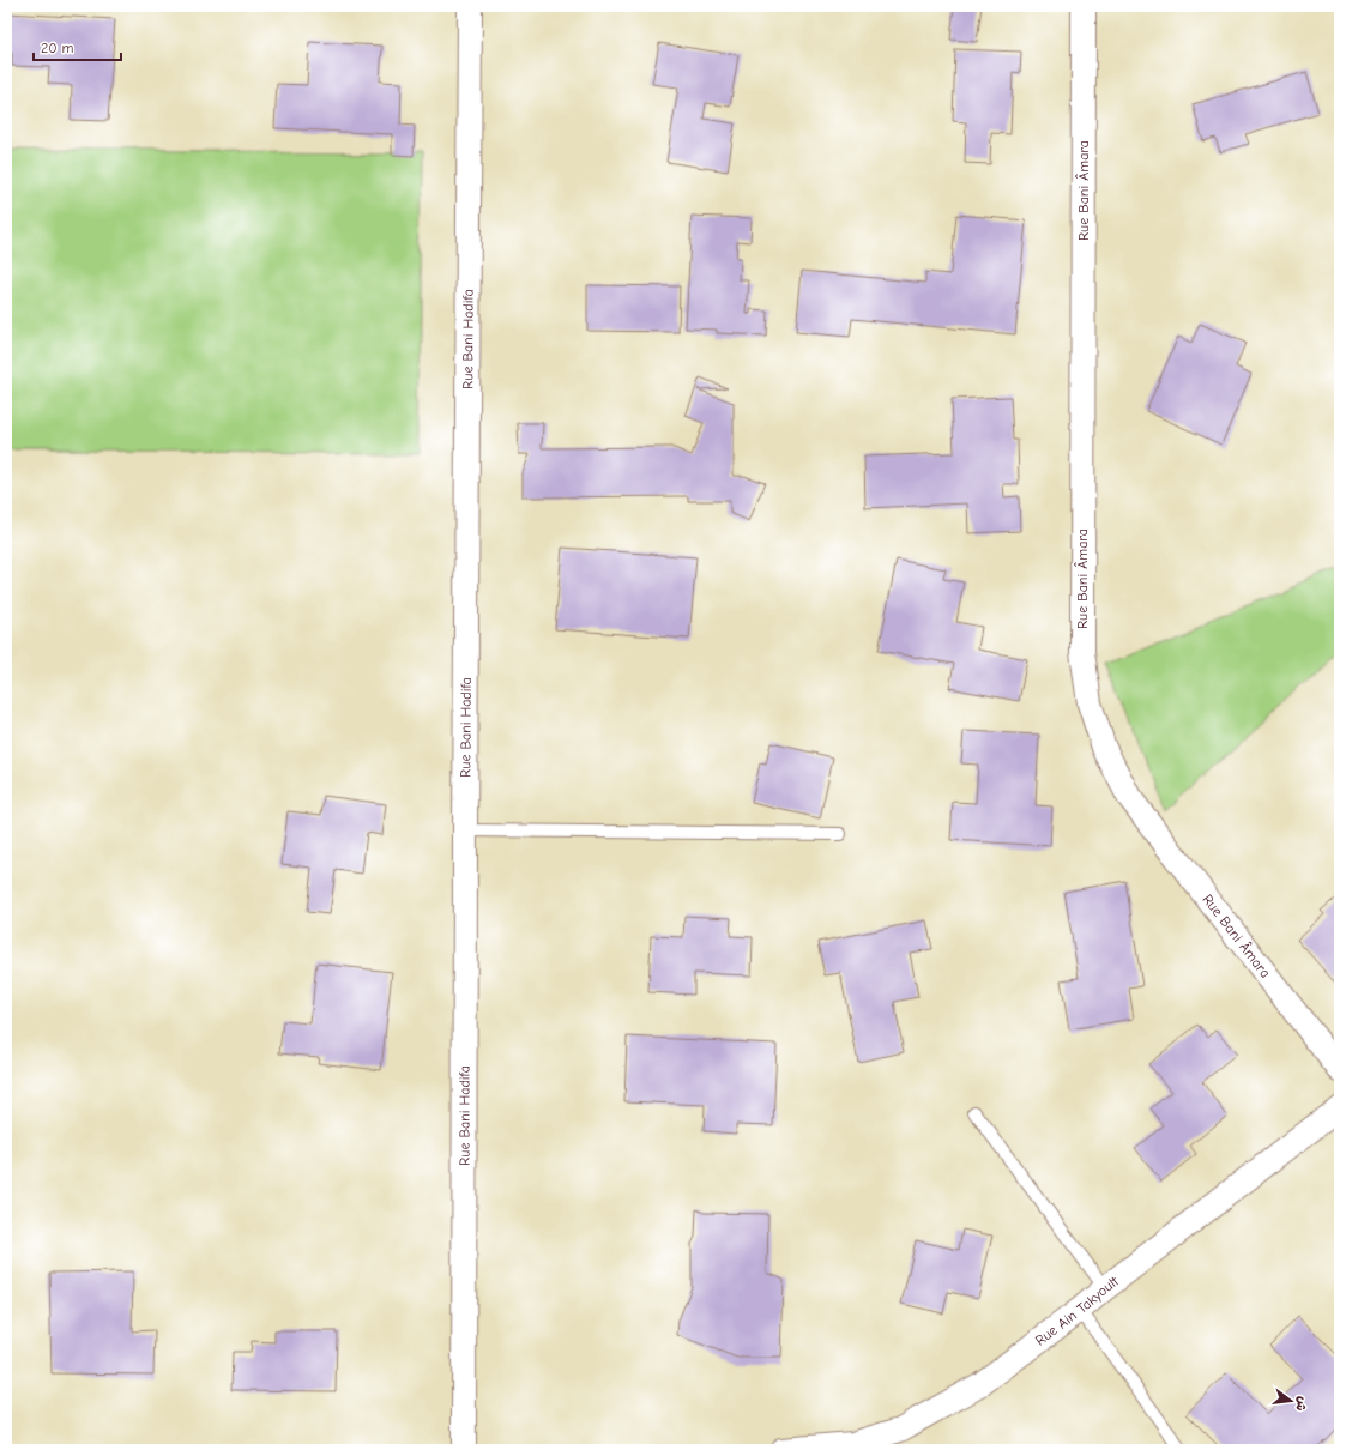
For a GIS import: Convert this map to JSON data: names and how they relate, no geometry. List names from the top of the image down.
{
  "streets": {
    "street": ["Rue Bani Âmara", "Rue Bani Hadifa", "Rue Ain Takyoult"]
  },
  "scale_bar": "20 m",
  "north": "right"
}
